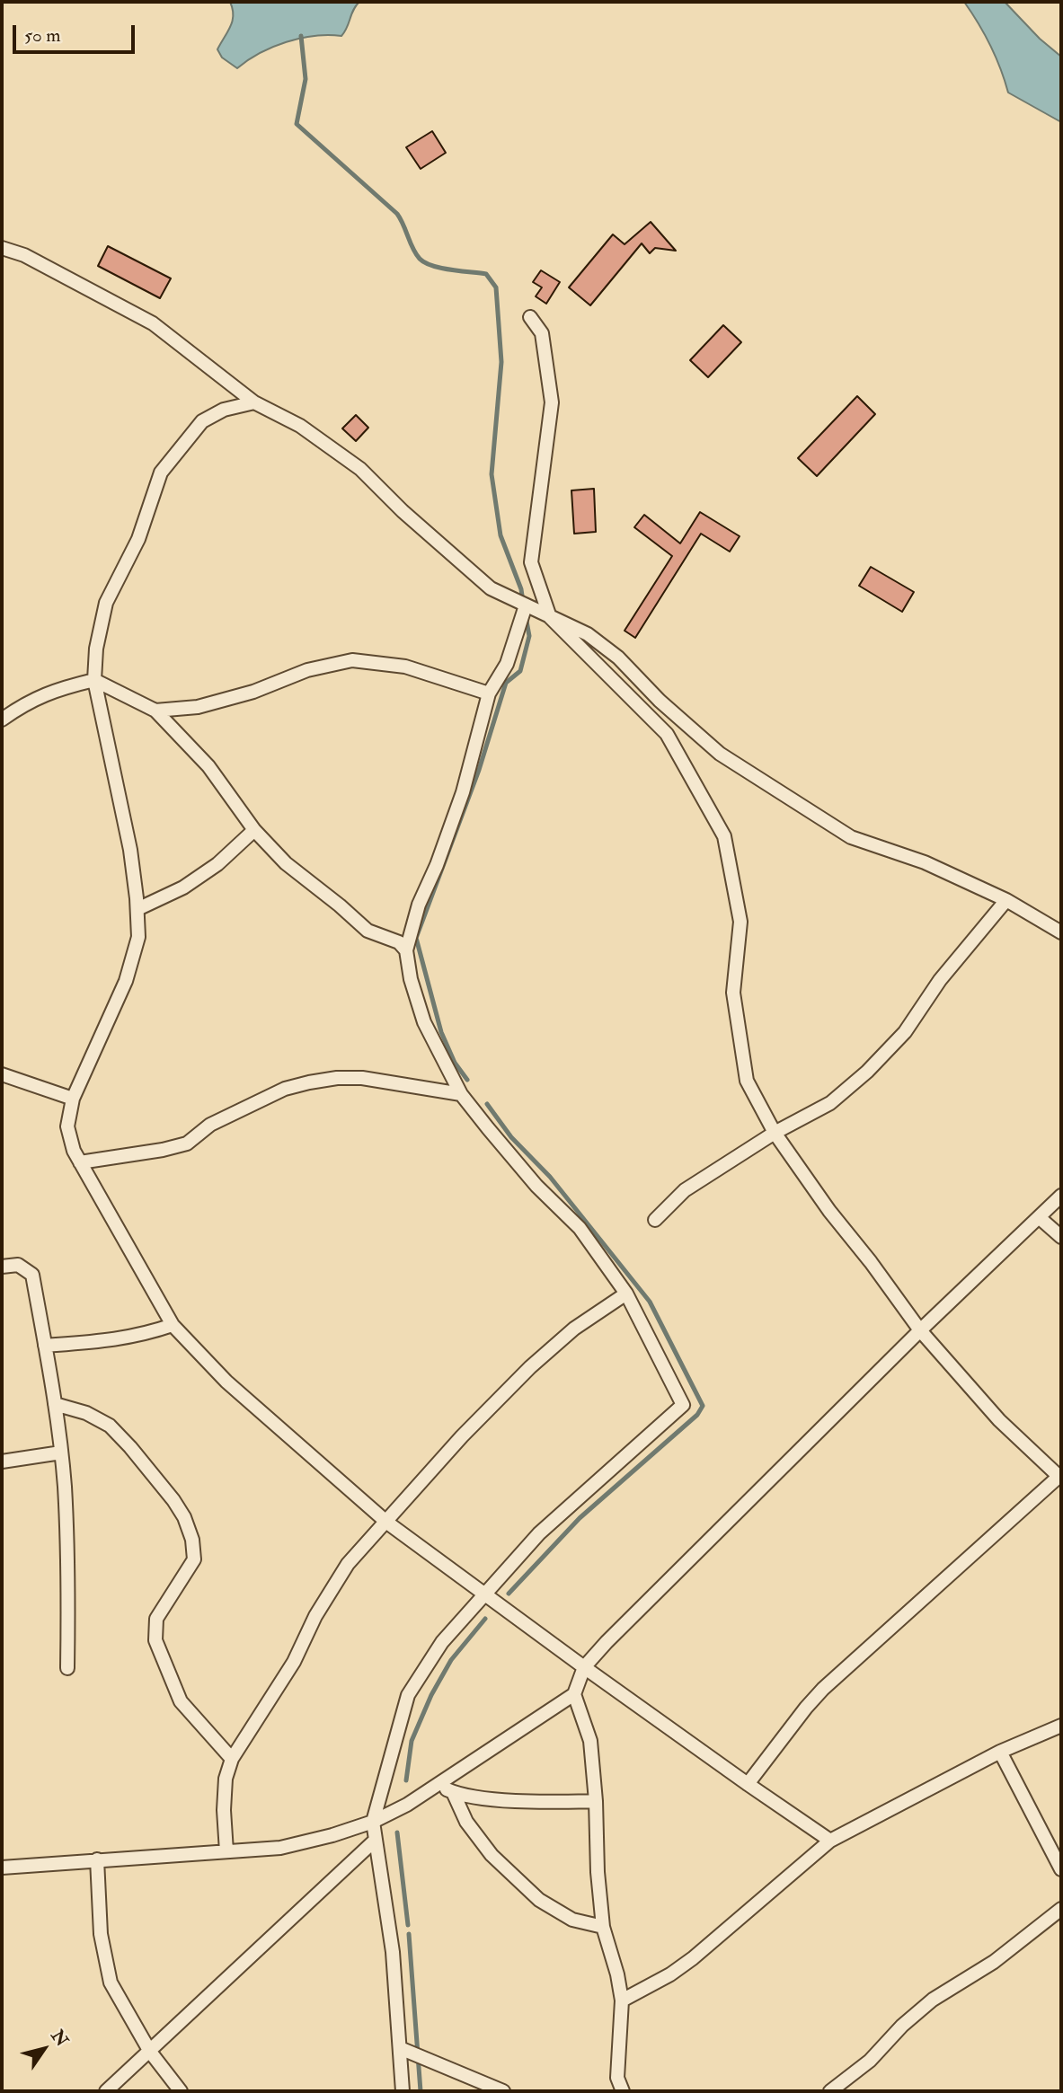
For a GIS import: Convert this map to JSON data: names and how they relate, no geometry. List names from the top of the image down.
{
  "scale_bar": "50 m",
  "north": "top right"
}
